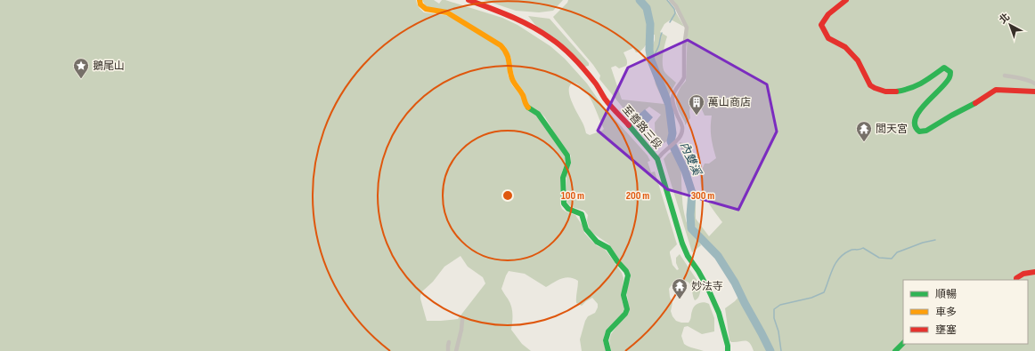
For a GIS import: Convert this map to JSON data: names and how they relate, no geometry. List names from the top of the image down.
{
  "streets": {
    "street": ["至善路三段"]
  },
  "water": ["內雙溪"],
  "places": {
    "place": ["鵝尾山"],
    "building": ["萬山商店"],
    "temple": ["閭天宮", "妙法寺"]
  },
  "legend": ["順暢", "車多", "壅塞"],
  "north": "top left",
  "rings": ["100 m", "200 m", "300 m"]
}
